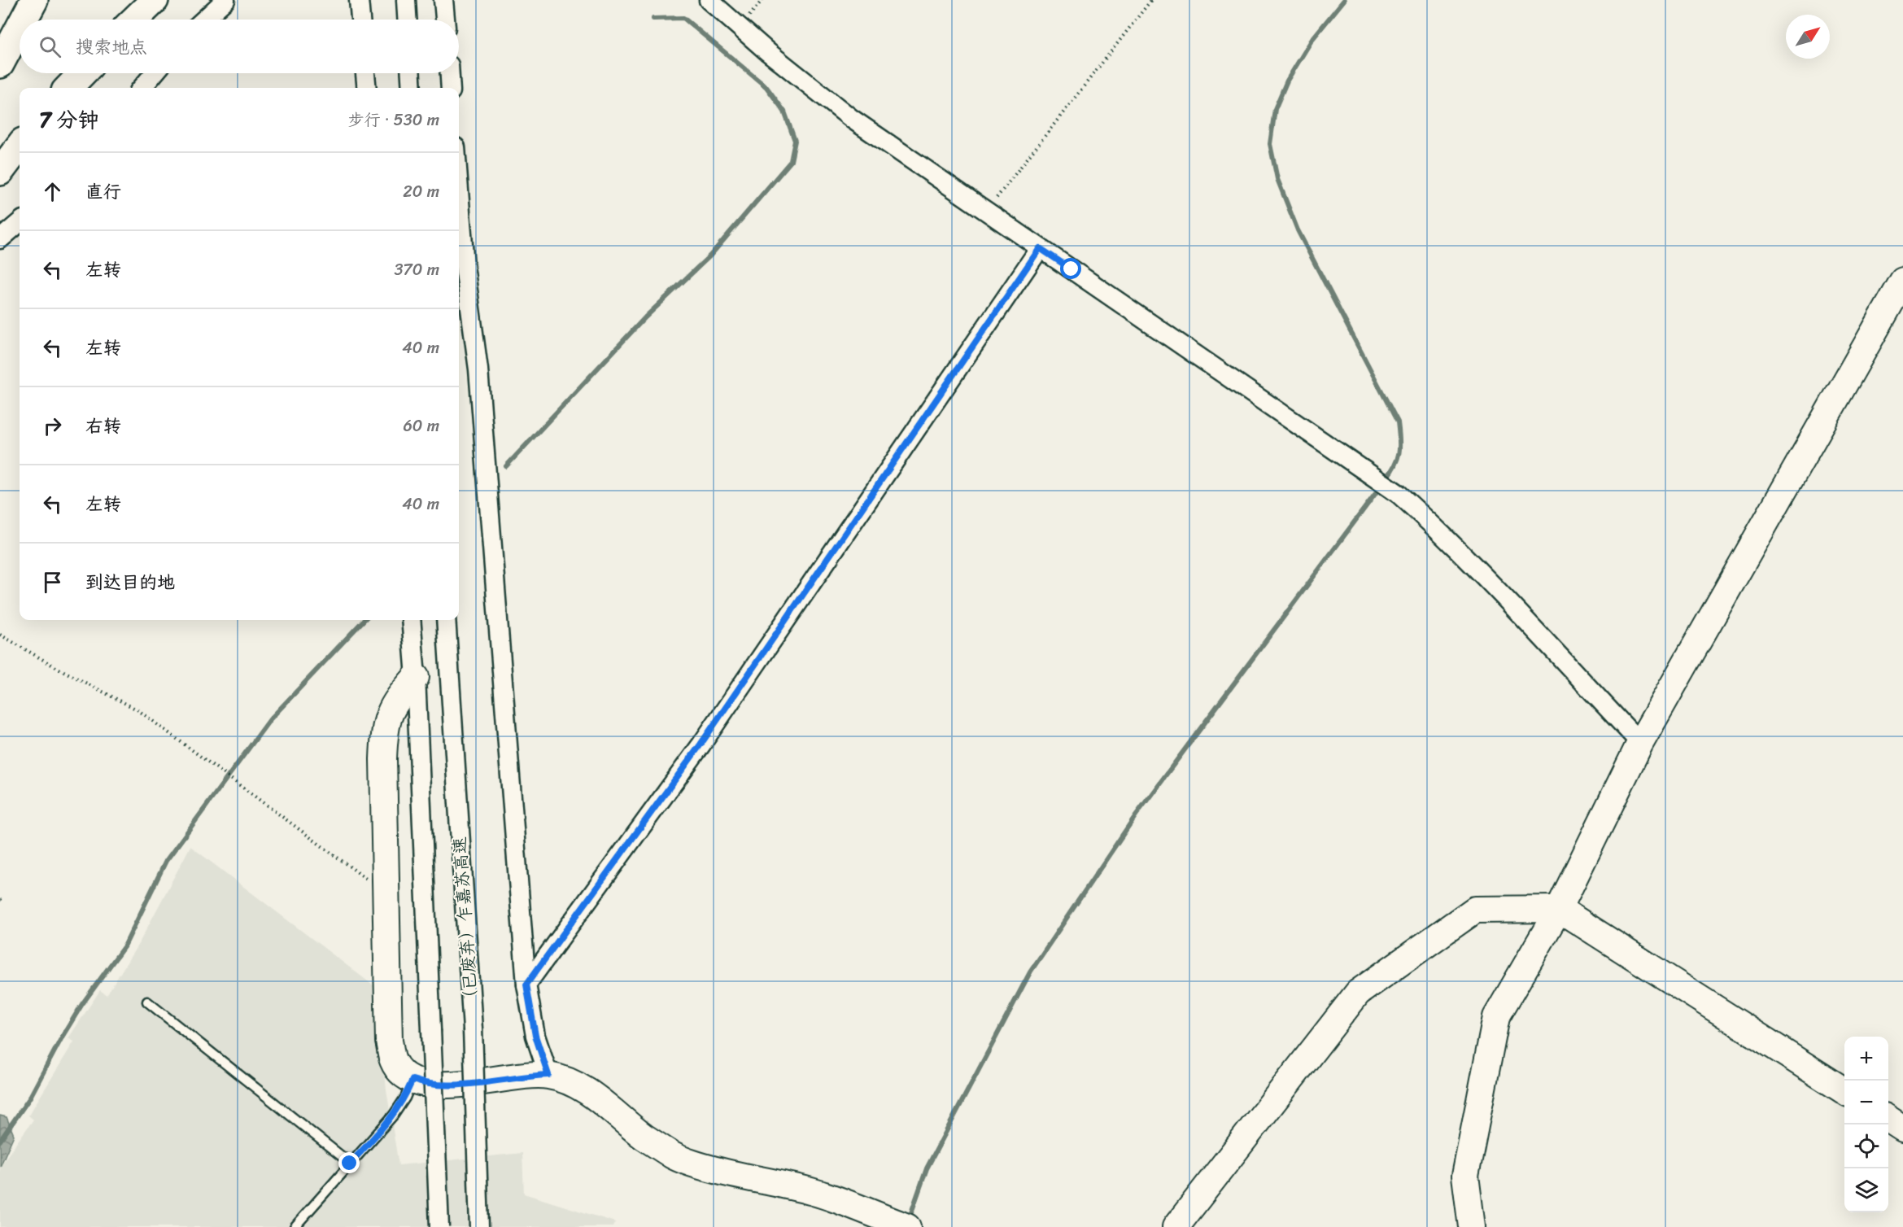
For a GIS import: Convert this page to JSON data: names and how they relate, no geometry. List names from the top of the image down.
{
  "streets": {
    "street": ["（已废弃）乍嘉苏高速"]
  },
  "north": "top right",
  "page": {
    "search": "搜索地点",
    "heading": ["7 分钟", "步行 · 530 m"],
    "list": [
      ["直行", "20 m"],
      ["左转", "370 m"],
      ["左转", "40 m"],
      ["右转", "60 m"],
      ["左转", "40 m"],
      "到达目的地"
    ],
    "map_buttons": ["+", "−"]
  }
}
